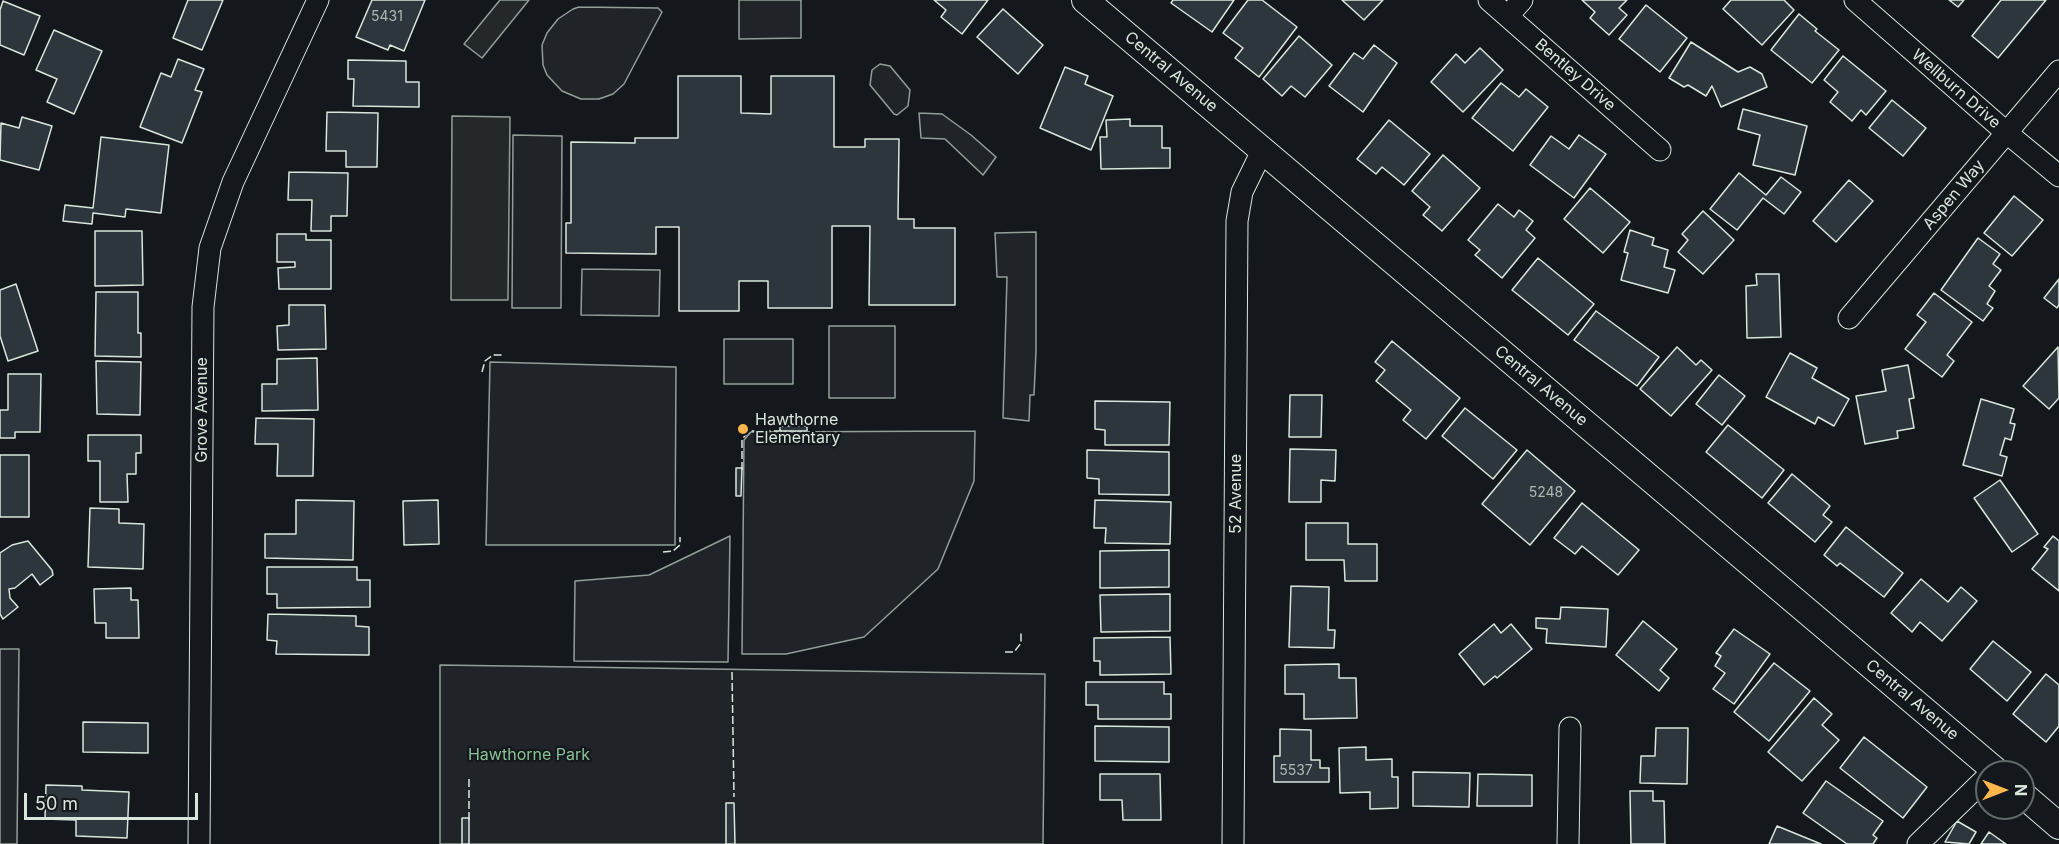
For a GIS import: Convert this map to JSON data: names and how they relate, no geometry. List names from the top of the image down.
{
  "streets": {
    "street": [
      "Central Avenue",
      "Bentley Drive",
      "Wellburn Drive",
      "Aspen Way",
      "Grove Avenue",
      "52 Avenue"
    ]
  },
  "crossings": [
    ["Central Avenue", "52 Avenue"],
    ["Wellburn Drive", "Aspen Way"]
  ],
  "parks": ["Hawthorne Park"],
  "places": ["Hawthorne Elementary"],
  "house_numbers": ["5431", "5248", "5537"],
  "scale_bar": "50 m",
  "north": "right"
}
